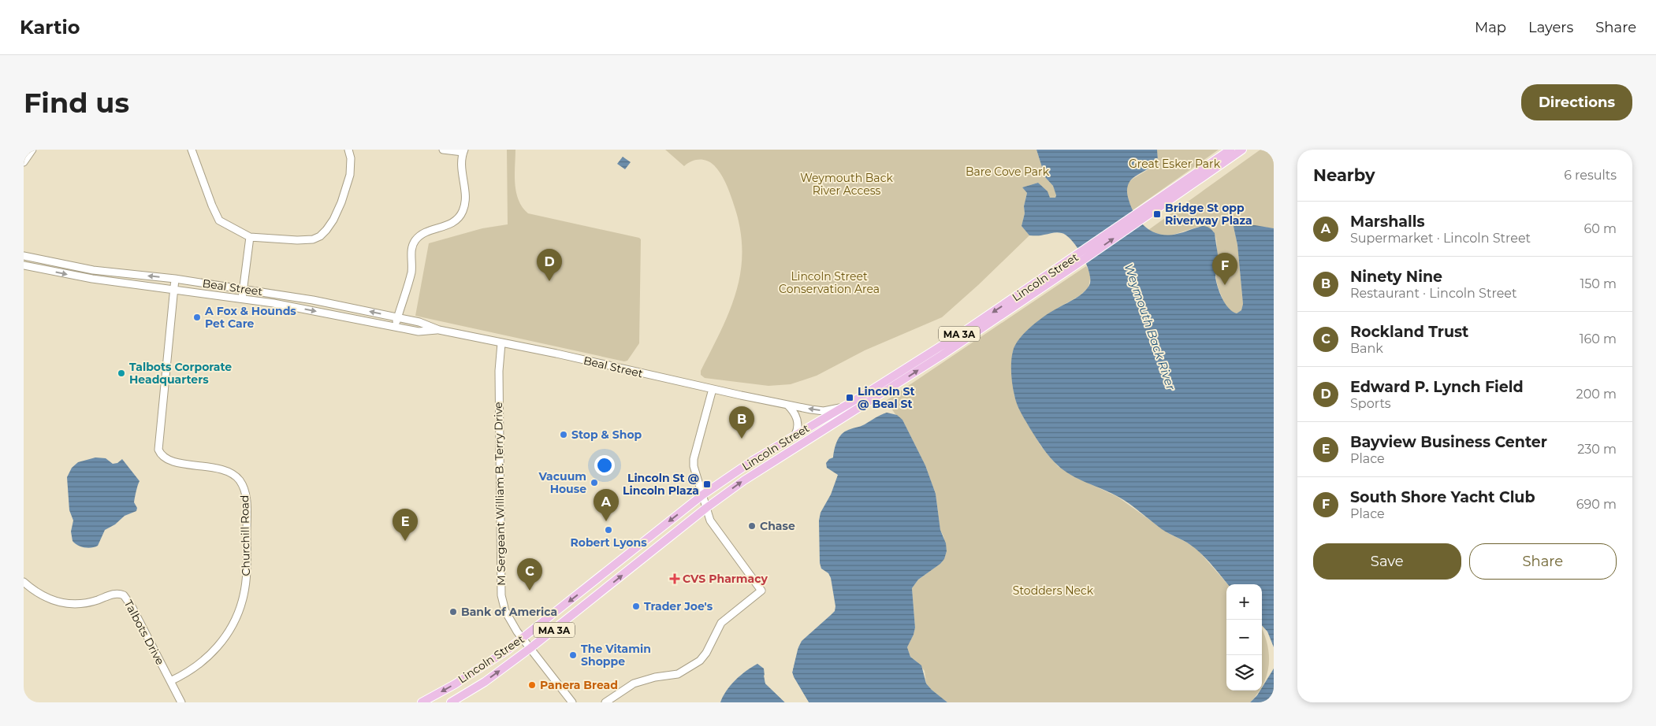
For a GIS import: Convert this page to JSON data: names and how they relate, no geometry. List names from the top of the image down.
{
  "streets": {
    "main road": ["Lincoln Street", "MA 3A"],
    "street": [
      "Beal Street",
      "M Sergeant William B. Terry Drive",
      "Churchill Road",
      "Talbots Drive"
    ]
  },
  "crossings": [
    ["Lincoln Street", "Beal Street"],
    ["Lincoln Street", "MA 3A"],
    ["Lincoln Street", "M Sergeant William B. Terry Drive"],
    ["Beal Street", "M Sergeant William B. Terry Drive"],
    ["Beal Street", "Churchill Road"],
    ["Churchill Road", "Talbots Drive"]
  ],
  "water": ["Weymouth Back River"],
  "parks": [
    "Great Esker Park",
    "Bare Cove Park",
    "Weymouth Back River Access",
    "Lincoln Street Conservation Area",
    "Stodders Neck"
  ],
  "places": {
    "transit": ["Bridge St opp Riverway Plaza", "Lincoln St @ Beal St", "Lincoln St @ Lincoln Plaza"],
    "other": [
      "A Fox & Hounds Pet Care",
      "Talbots Corporate Headquarters",
      "Stop & Shop",
      "Vacuum House",
      "Chase",
      "Robert Lyons",
      "Trader Joe's",
      "Bank of America",
      "The Vitamin Shoppe",
      "Panera Bread"
    ],
    "health": ["CVS Pharmacy"]
  },
  "page": {
    "header": "Kartio",
    "nav": ["Map", "Layers", "Share"],
    "buttons": [
      "Directions",
      ["Save", "Share"]
    ],
    "title": "Find us",
    "heading": ["Nearby", "6 results"],
    "list": [
      {
        "mark": "A",
        "name": "Marshalls",
        "note": "Supermarket · Lincoln Street",
        "value": "60 m"
      },
      {
        "mark": "B",
        "name": "Ninety Nine",
        "note": "Restaurant · Lincoln Street",
        "value": "150 m"
      },
      {
        "mark": "C",
        "name": "Rockland Trust",
        "note": "Bank",
        "value": "160 m"
      },
      {
        "mark": "D",
        "name": "Edward P. Lynch Field",
        "note": "Sports",
        "value": "200 m"
      },
      {
        "mark": "E",
        "name": "Bayview Business Center",
        "note": "Place",
        "value": "230 m"
      },
      {
        "mark": "F",
        "name": "South Shore Yacht Club",
        "note": "Place",
        "value": "690 m"
      }
    ],
    "pins": [
      "D",
      "F",
      "B",
      "A",
      "E",
      "C"
    ],
    "map_buttons": ["+", "−"]
  }
}
